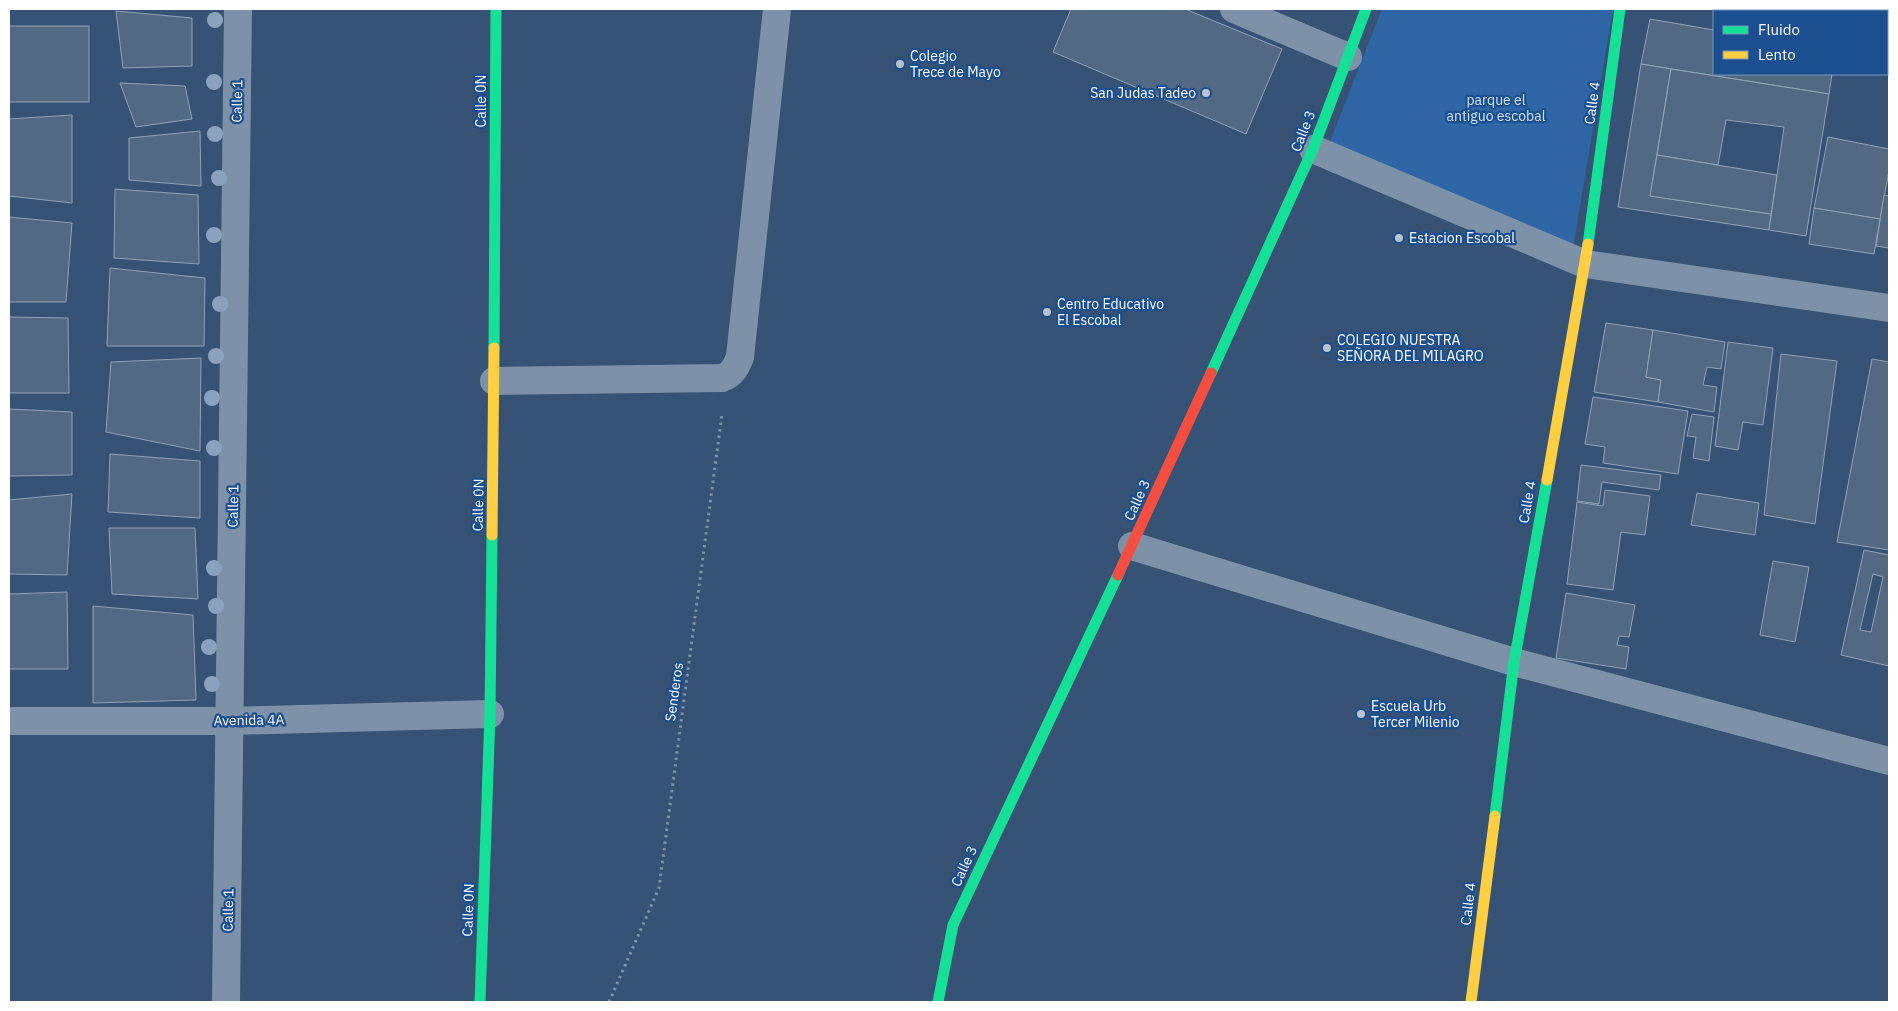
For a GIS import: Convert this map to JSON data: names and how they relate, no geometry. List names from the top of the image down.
{
  "streets": {
    "street": [
      "Calle 1",
      "Calle 0N",
      "Calle 4",
      "Calle 3",
      "Avenida 4A"
    ],
    "path": ["Senderos"]
  },
  "crossings": [
    ["Calle 1", "Avenida 4A"],
    ["Calle 0N", "Avenida 4A"]
  ],
  "parks": ["parque el antiguo escobal"],
  "places": [
    "Colegio Trece de Mayo",
    "San Judas Tadeo",
    "Estacion Escobal",
    "Centro Educativo El Escobal",
    "COLEGIO NUESTRA SEÑORA DEL MILAGRO",
    "Escuela Urb Tercer Milenio"
  ],
  "legend": ["Fluido", "Lento"]
}
